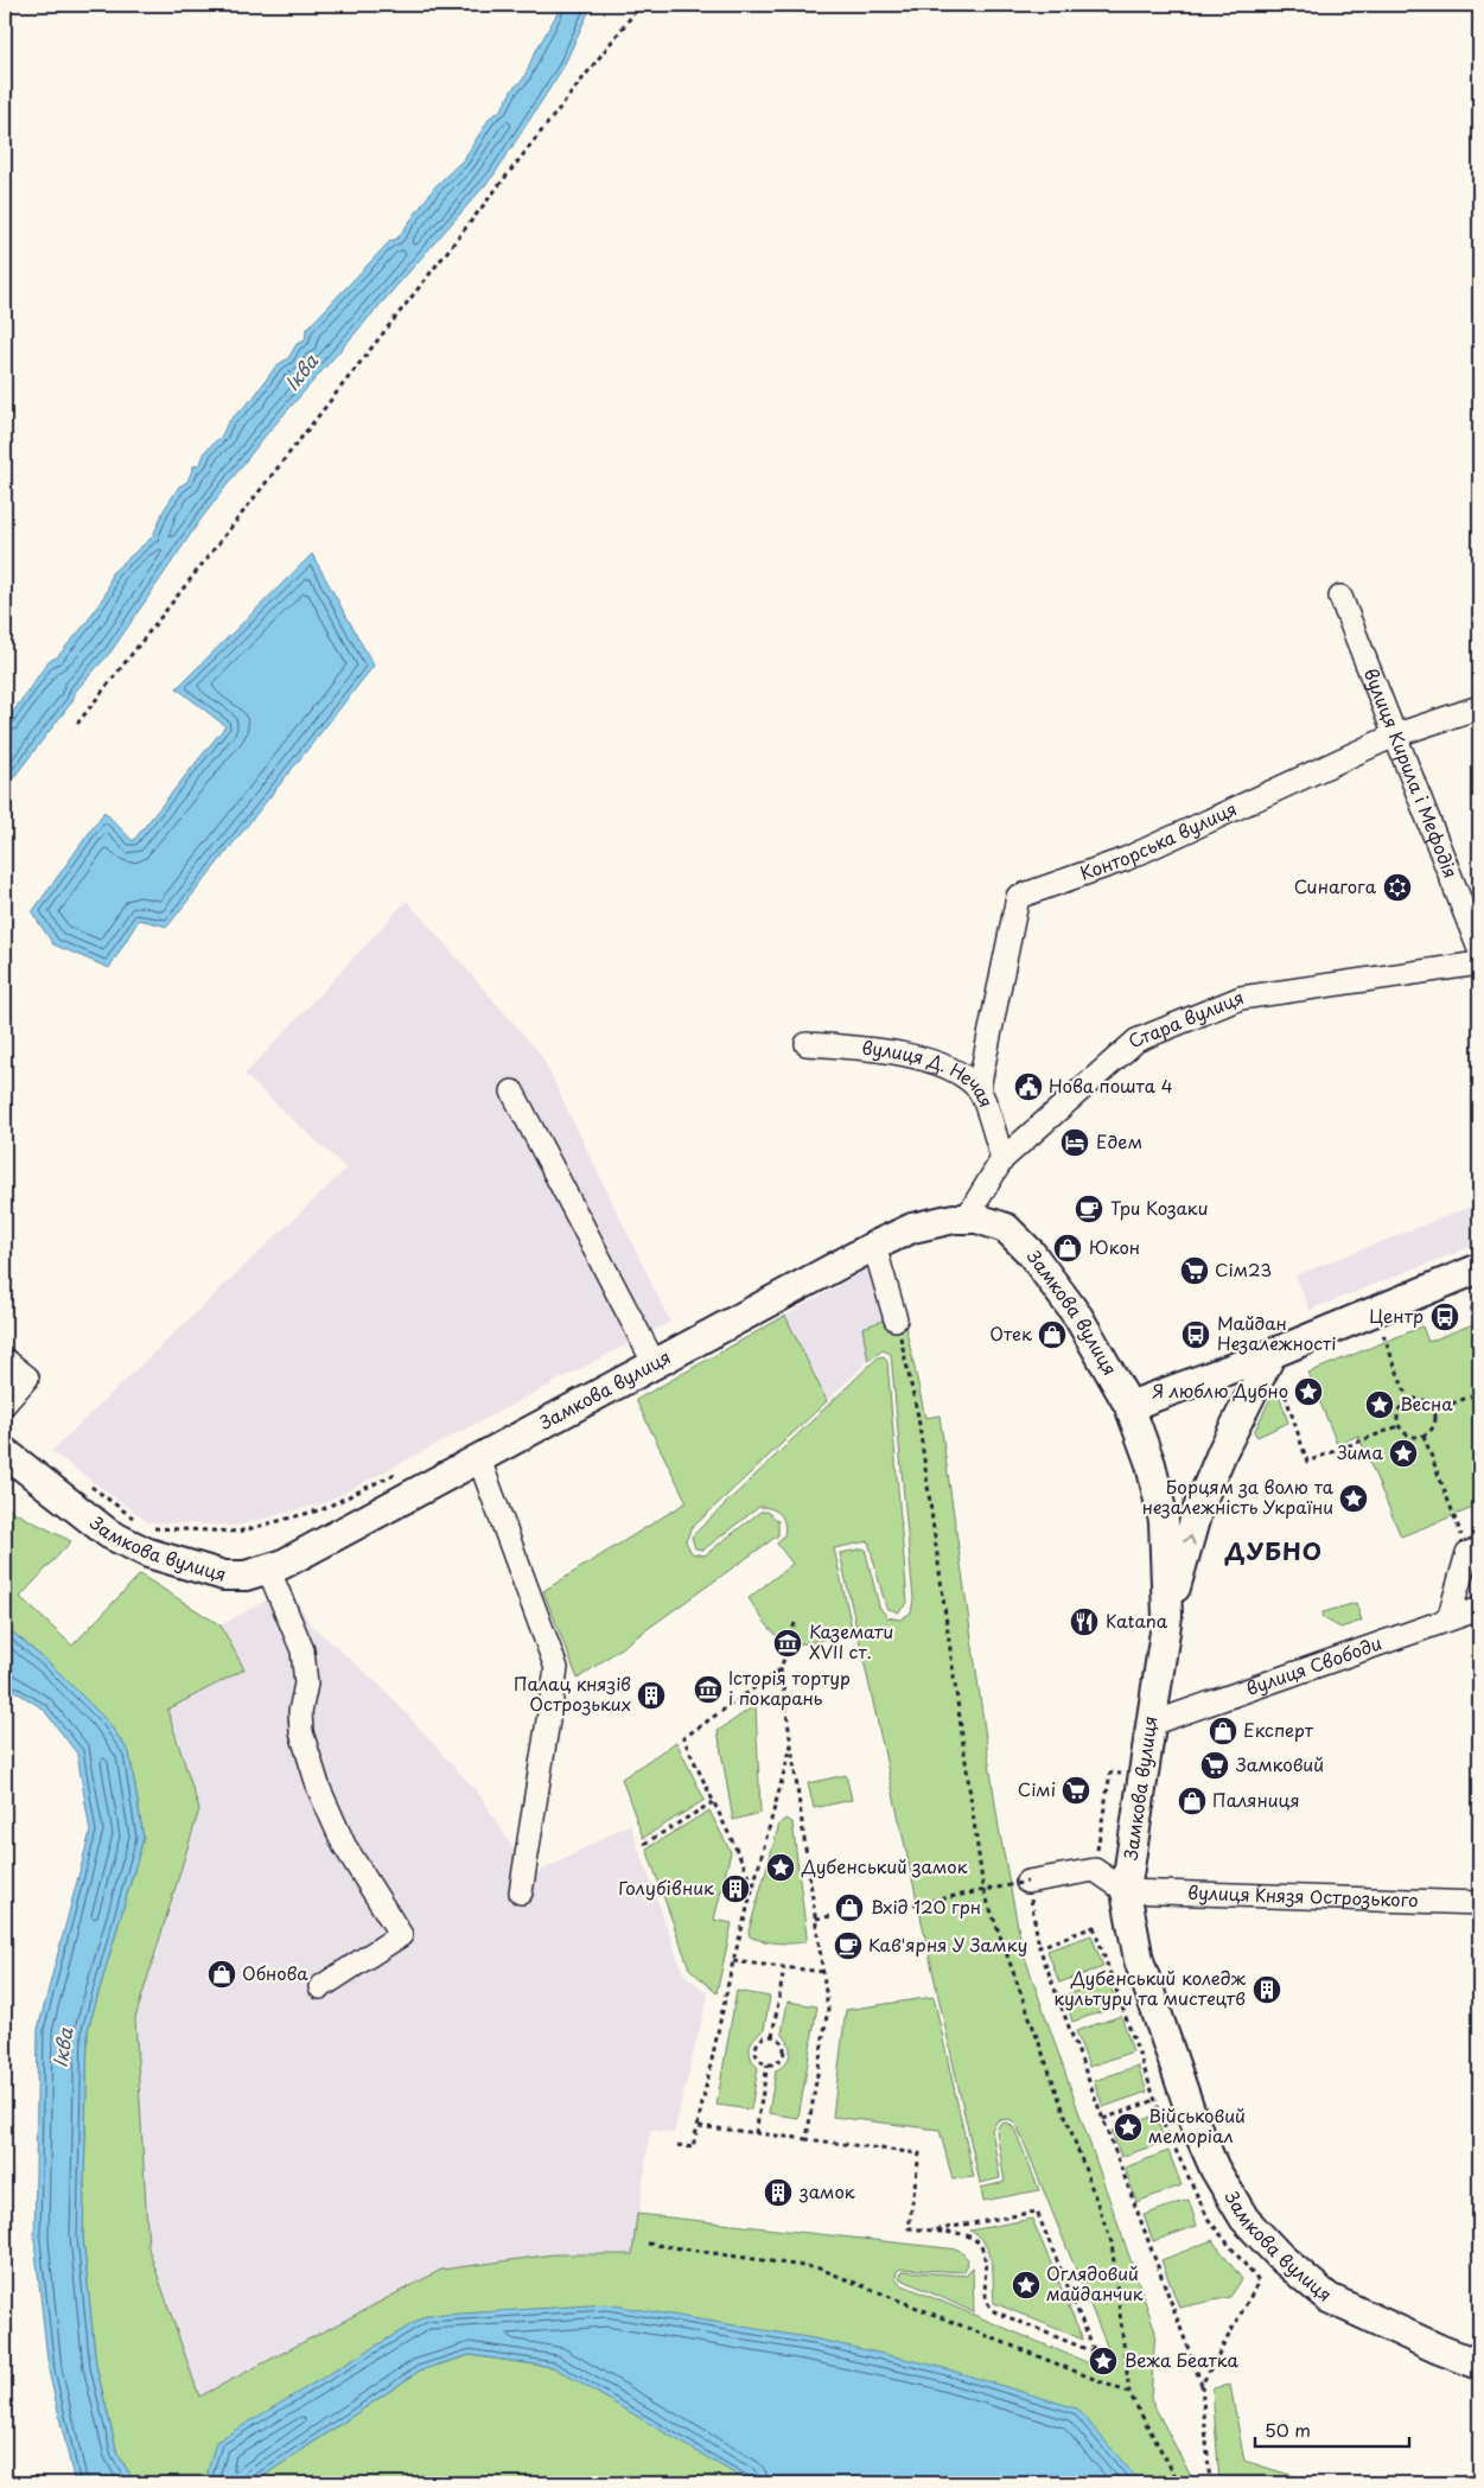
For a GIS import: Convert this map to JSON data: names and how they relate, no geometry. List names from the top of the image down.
{
  "streets": {
    "main road": ["Замкова вулиця"],
    "street": [
      "вулиця Кирила і Мефодія",
      "Конторська вулиця",
      "Стара вулиця",
      "вулиця Д. Нечая",
      "вулиця Свободи",
      "вулиця Князя Острозького"
    ]
  },
  "crossings": [
    ["вулиця Кирила і Мефодія", "Конторська вулиця"],
    ["Конторська вулиця", "вулиця Д. Нечая"],
    ["Стара вулиця", "вулиця Д. Нечая"],
    ["Стара вулиця", "Замкова вулиця"],
    ["Замкова вулиця", "вулиця Свободи"],
    ["Замкова вулиця", "вулиця Князя Острозького"]
  ],
  "districts": ["ДУБНО"],
  "water": ["Іква"],
  "places": {
    "synagogue": ["Синагога"],
    "public building": ["Нова пошта 4"],
    "hotel": ["Едем"],
    "cafe": ["Три Козаки", "Кав'ярня У Замку"],
    "shop": [
      "Юкон",
      "Отек",
      "Експерт",
      "Паляниця",
      "Вхід 120 грн",
      "Обнова"
    ],
    "supermarket": ["Сім23", "Замковий", "Сімі"],
    "bus stop": ["Центр", "Майдан Незалежності"],
    "place": [
      "Я люблю Дубно",
      "Весна",
      "Зима",
      "Борцям за волю та незалежність України",
      "Дубенський замок",
      "Військовий меморіал",
      "Оглядовий майданчик",
      "Вежа Беатка"
    ],
    "restaurant": ["Katana"],
    "museum": ["Каземати XVII ст.", "Історія тортур і покарань"],
    "building": [
      "Палац князів Острозьких",
      "Голубівник",
      "Дубенський коледж культури та мистецтв",
      "замок"
    ]
  },
  "scale_bar": "50 m"
}
